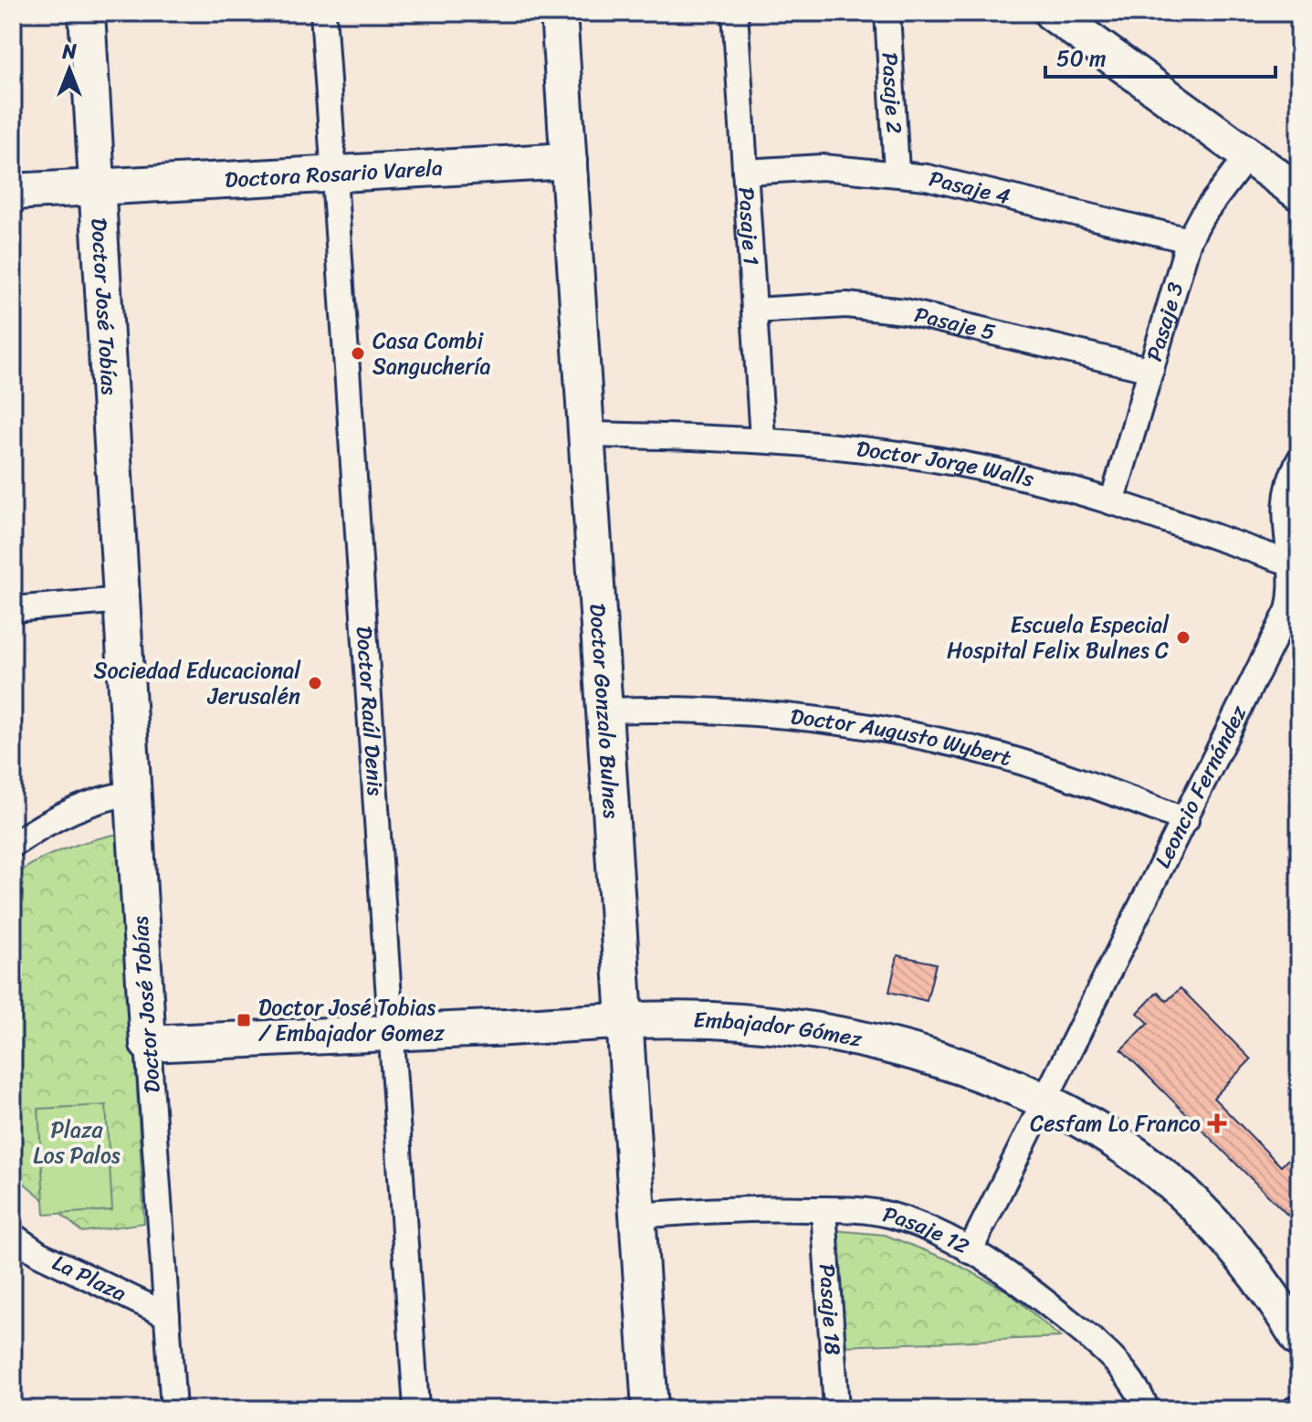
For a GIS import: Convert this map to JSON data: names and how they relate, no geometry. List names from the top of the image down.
{
  "streets": {
    "street": [
      "Pasaje 2",
      "Doctora Rosario Varela",
      "Pasaje 4",
      "Pasaje 1",
      "Doctor José Tobías",
      "Pasaje 3",
      "Pasaje 5",
      "Doctor Jorge Walls",
      "Doctor Raúl Denis",
      "Doctor Gonzalo Bulnes",
      "Doctor Augusto Wybert",
      "Leoncio Fernández",
      "Embajador Gómez",
      "Pasaje 12",
      "La Plaza",
      "Pasaje 18"
    ]
  },
  "crossings": [
    ["Pasaje 2", "Pasaje 4"],
    ["Doctora Rosario Varela", "Doctor José Tobías"],
    ["Doctora Rosario Varela", "Doctor Raúl Denis"],
    ["Doctora Rosario Varela", "Doctor Gonzalo Bulnes"],
    ["Pasaje 4", "Pasaje 1"],
    ["Pasaje 4", "Pasaje 3"],
    ["Pasaje 1", "Pasaje 5"],
    ["Pasaje 1", "Doctor Jorge Walls"],
    ["Doctor José Tobías", "Embajador Gómez"],
    ["Doctor José Tobías", "La Plaza"],
    ["Pasaje 3", "Pasaje 5"],
    ["Pasaje 3", "Doctor Jorge Walls"],
    ["Doctor Jorge Walls", "Doctor Gonzalo Bulnes"],
    ["Doctor Jorge Walls", "Leoncio Fernández"],
    ["Doctor Raúl Denis", "Embajador Gómez"],
    ["Doctor Gonzalo Bulnes", "Doctor Augusto Wybert"],
    ["Doctor Gonzalo Bulnes", "Embajador Gómez"],
    ["Doctor Gonzalo Bulnes", "Pasaje 12"],
    ["Doctor Augusto Wybert", "Leoncio Fernández"],
    ["Leoncio Fernández", "Embajador Gómez"],
    ["Leoncio Fernández", "Pasaje 12"],
    ["Pasaje 12", "Pasaje 18"]
  ],
  "parks": ["Plaza Los Palos"],
  "places": {
    "other": ["Casa Combi Sanguchería", "Escuela Especial Hospital Felix Bulnes C", "Sociedad Educacional Jerusalén"],
    "transit": ["Doctor José Tobias / Embajador Gomez"],
    "health": ["Cesfam Lo Franco"]
  },
  "scale_bar": "50 m",
  "north": "top"
}
